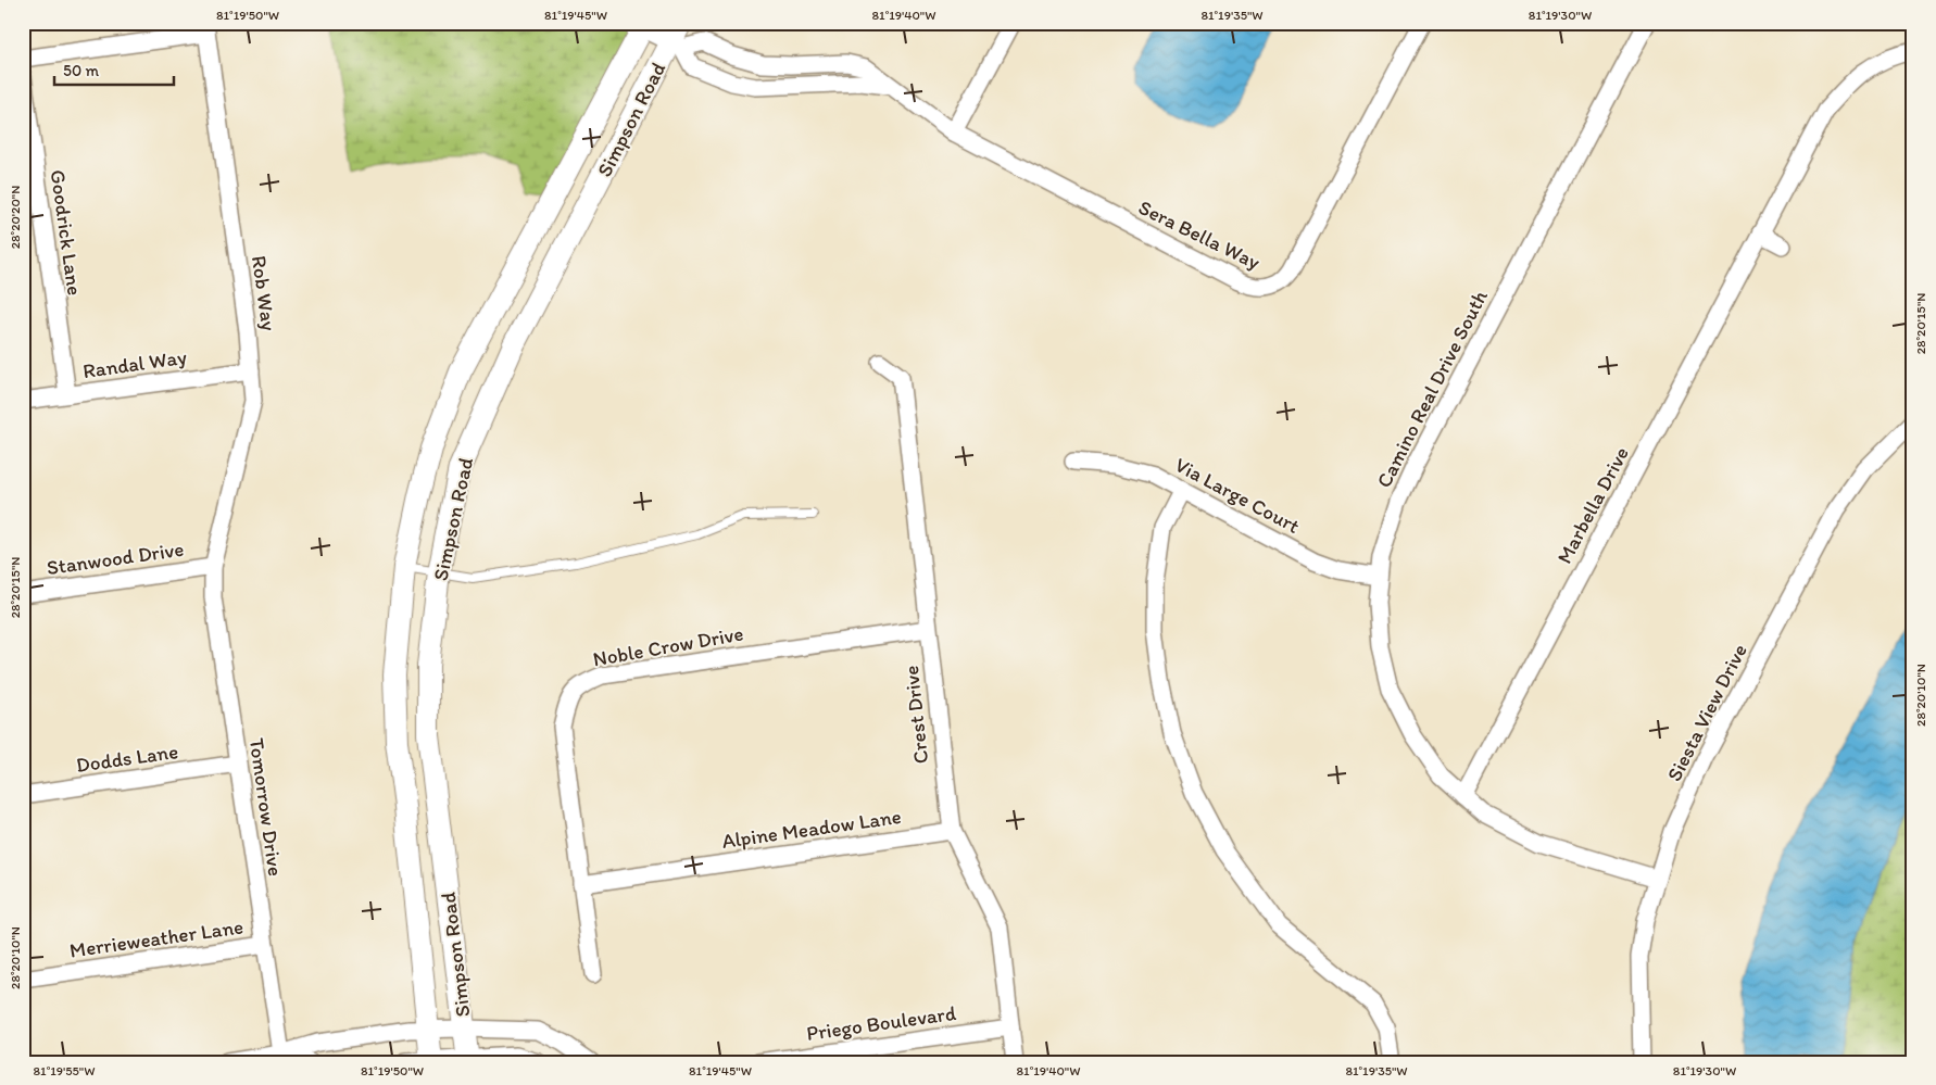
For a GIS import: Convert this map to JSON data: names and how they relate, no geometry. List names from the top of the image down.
{
  "streets": {
    "main road": ["Simpson Road"],
    "street": [
      "Goodrick Lane",
      "Sera Bella Way",
      "Rob Way",
      "Randal Way",
      "Camino Real Drive South",
      "Via Large Court",
      "Marbella Drive",
      "Stanwood Drive",
      "Noble Crow Drive",
      "Siesta View Drive",
      "Crest Drive",
      "Dodds Lane",
      "Tomorrow Drive",
      "Alpine Meadow Lane",
      "Merrieweather Lane",
      "Priego Boulevard"
    ]
  },
  "crossings": [
    ["Simpson Road", "Sera Bella Way"],
    ["Goodrick Lane", "Randal Way"],
    ["Rob Way", "Randal Way"],
    ["Rob Way", "Stanwood Drive"],
    ["Rob Way", "Tomorrow Drive"],
    ["Camino Real Drive South", "Via Large Court"],
    ["Camino Real Drive South", "Marbella Drive"],
    ["Camino Real Drive South", "Siesta View Drive"],
    ["Stanwood Drive", "Tomorrow Drive"],
    ["Noble Crow Drive", "Crest Drive"],
    ["Noble Crow Drive", "Alpine Meadow Lane"],
    ["Crest Drive", "Alpine Meadow Lane"],
    ["Crest Drive", "Priego Boulevard"],
    ["Dodds Lane", "Tomorrow Drive"],
    ["Tomorrow Drive", "Merrieweather Lane"]
  ],
  "scale_bar": "50 m",
  "coordinates": [
    "81°19'50\"W",
    "81°19'45\"W",
    "81°19'40\"W",
    "81°19'35\"W",
    "81°19'30\"W",
    "28°20'20\"N",
    "28°20'15\"N",
    "28°20'10\"N",
    "81°19'55\"W"
  ]
}
